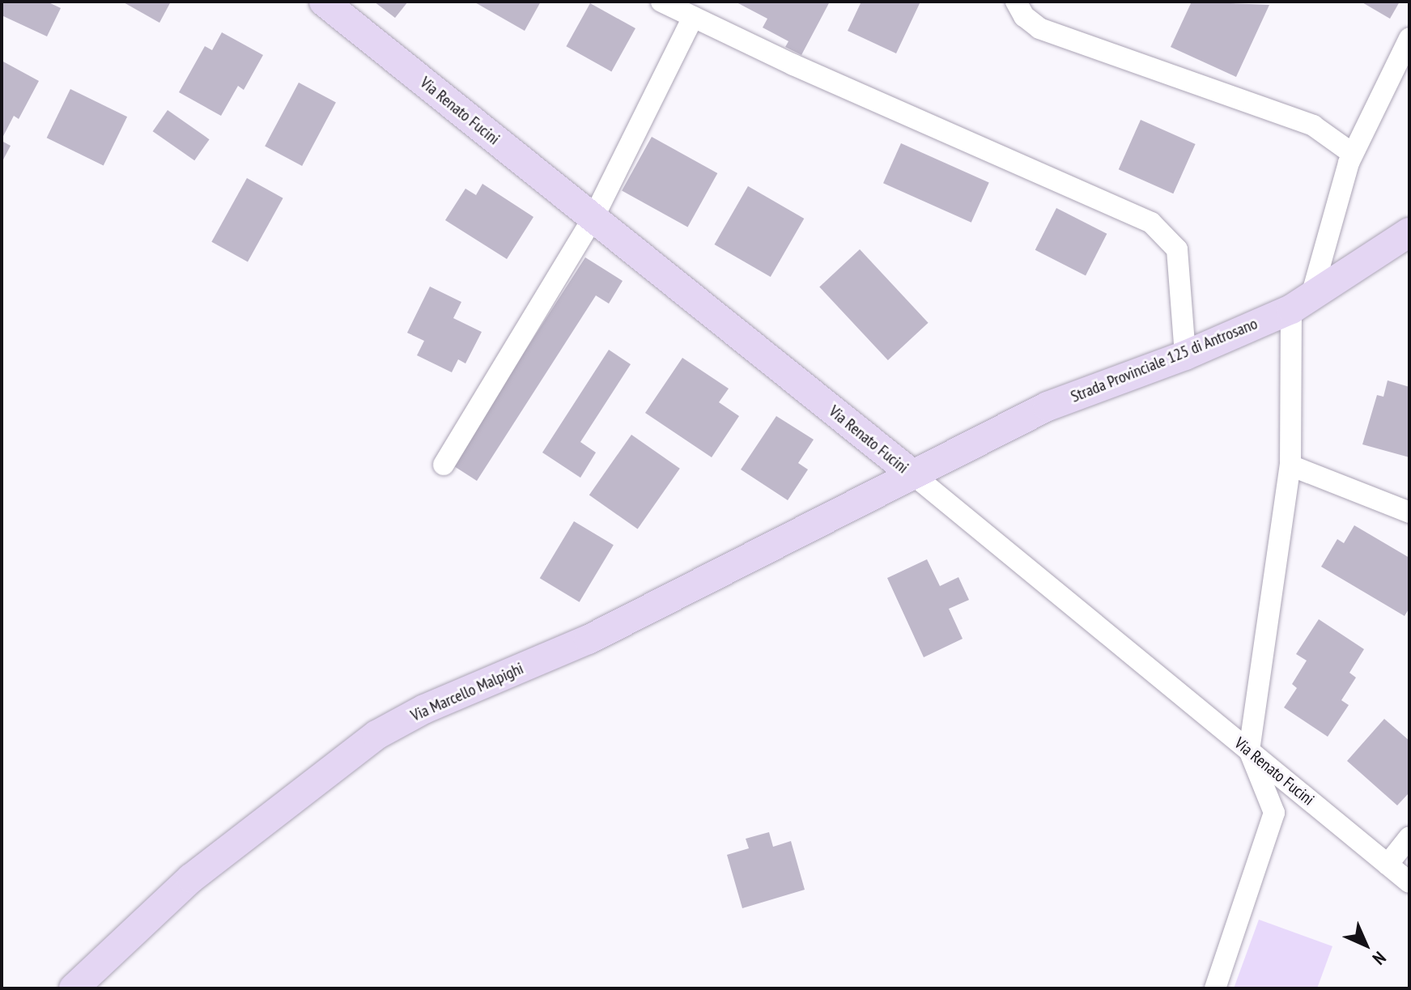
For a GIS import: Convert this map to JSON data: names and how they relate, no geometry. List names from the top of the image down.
{
  "streets": {
    "main road": ["Via Renato Fucini", "Strada Provinciale 125 di Antrosano", "Via Marcello Malpighi"]
  },
  "crossings": [
    ["Via Renato Fucini", "Strada Provinciale 125 di Antrosano"],
    ["Via Renato Fucini", "Via Marcello Malpighi"],
    ["Strada Provinciale 125 di Antrosano", "Via Marcello Malpighi"]
  ],
  "north": "bottom right"
}
